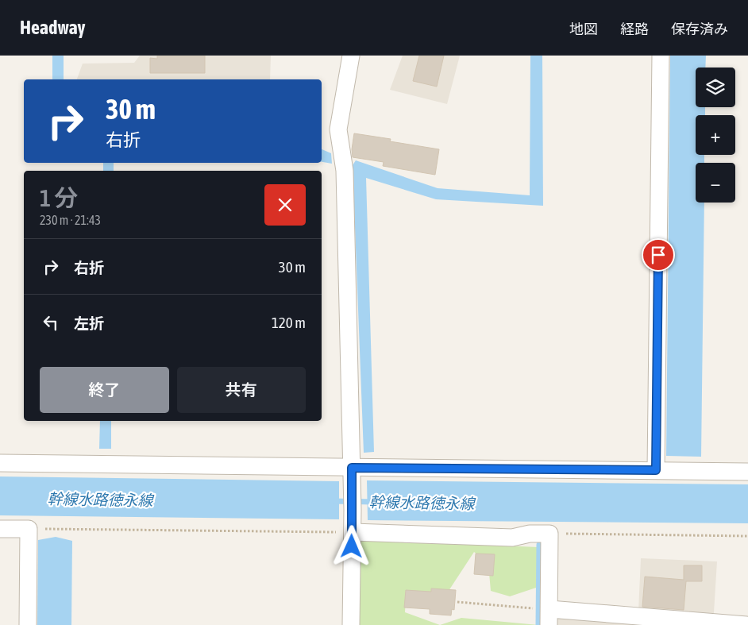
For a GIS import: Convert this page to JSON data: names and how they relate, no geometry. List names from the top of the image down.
{
  "water": ["幹線水路徳永線"],
  "page": {
    "header": "Headway",
    "nav": ["地図", "経路", "保存済み"],
    "map_buttons": ["+", "−"],
    "turn": ["30 m", "右折"],
    "heading": ["1 分", "230 m · 21:43"],
    "list": [
      {
        "name": "右折",
        "value": "30 m"
      },
      {
        "name": "左折",
        "value": "120 m"
      }
    ],
    "buttons": ["終了", "共有"]
  }
}
